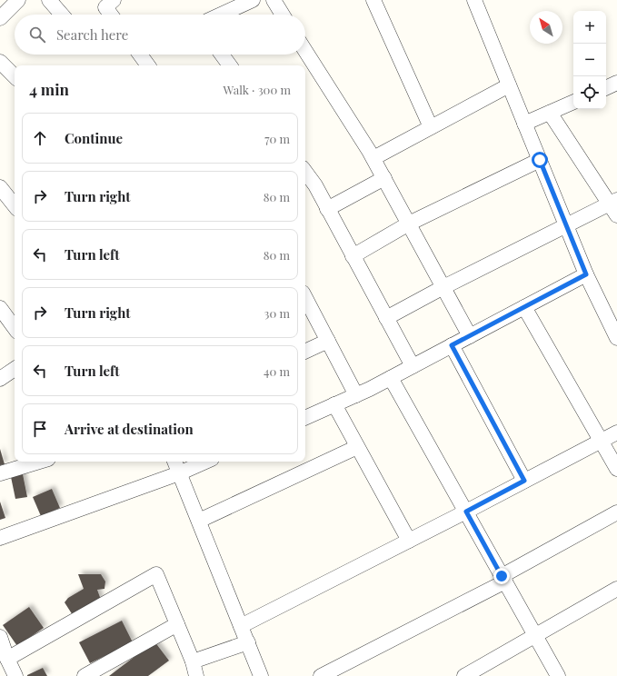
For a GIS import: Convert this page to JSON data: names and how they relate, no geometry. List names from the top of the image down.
{
  "north": "top left",
  "page": {
    "map_buttons": ["+", "−"],
    "search": "Search here",
    "heading": ["4 min", "Walk · 300 m"],
    "list": [
      ["Continue", "70 m"],
      ["Turn right", "80 m"],
      ["Turn left", "80 m"],
      ["Turn right", "30 m"],
      ["Turn left", "40 m"],
      "Arrive at destination"
    ]
  }
}
